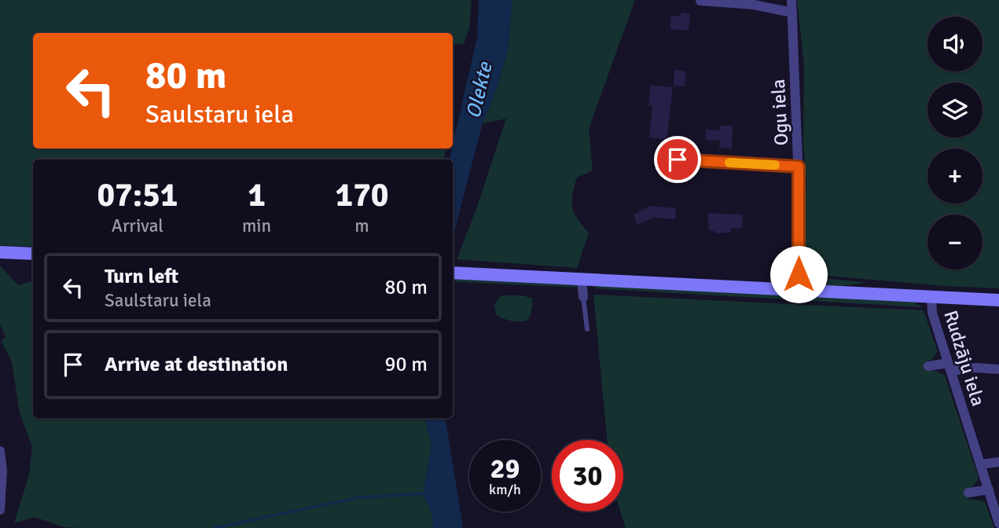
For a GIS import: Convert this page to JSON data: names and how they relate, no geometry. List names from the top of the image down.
{
  "streets": {
    "street": ["Ogu iela", "Rudzāju iela"]
  },
  "water": ["Olekte"],
  "page": {
    "map_buttons": ["+", "−"],
    "turn": ["80 m", "Saulstaru iela"],
    "eta": [
      "07:51",
      "Arrival",
      "1",
      "min",
      "170",
      "m"
    ],
    "list": [
      {
        "name": "Turn left",
        "note": "Saulstaru iela",
        "value": "80 m"
      },
      {
        "name": "Arrive at destination",
        "value": "90 m"
      }
    ],
    "speed": "29 km/h",
    "limit": "30"
  }
}
